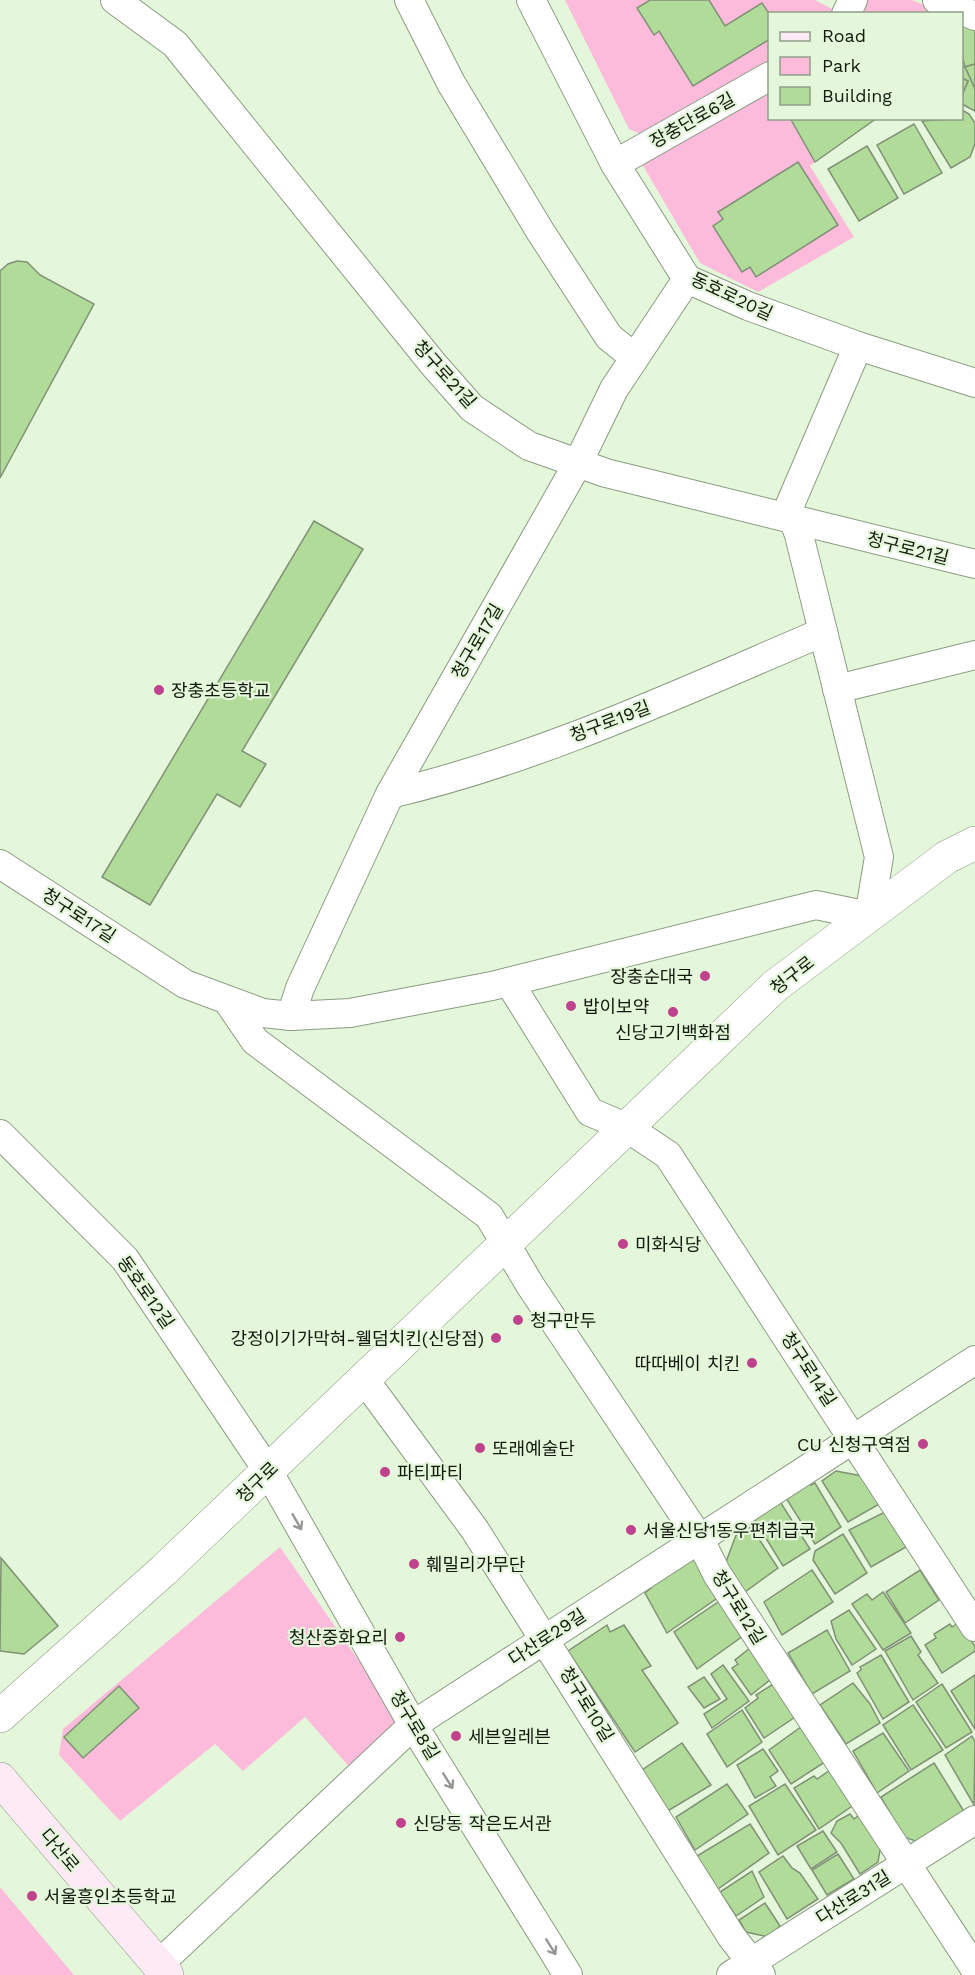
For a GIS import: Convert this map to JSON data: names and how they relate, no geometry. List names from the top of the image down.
{
  "streets": {
    "main road": ["다산로"],
    "street": [
      "장충단로6길",
      "동호로20길",
      "청구로21길",
      "청구로17길",
      "청구로19길",
      "청구로",
      "동호로12길",
      "청구로14길",
      "청구로12길",
      "다산로29길",
      "청구로10길",
      "청구로8길",
      "다산로31길"
    ]
  },
  "crossings": [
    ["장충단로6길", "동호로20길"],
    ["동호로20길", "청구로17길"],
    ["청구로21길", "청구로17길"],
    ["청구로17길", "청구로19길"],
    ["청구로17길", "청구로"],
    ["청구로", "동호로12길"],
    ["청구로", "청구로14길"],
    ["청구로", "청구로12길"],
    ["청구로", "청구로10길"],
    ["청구로", "청구로8길"],
    ["동호로12길", "청구로8길"],
    ["청구로14길", "다산로29길"],
    ["청구로12길", "다산로29길"],
    ["청구로12길", "다산로31길"],
    ["다산로29길", "청구로10길"],
    ["다산로29길", "청구로8길"],
    ["다산로29길", "다산로"],
    ["청구로10길", "다산로31길"]
  ],
  "one_way": ["청구로8길"],
  "places": [
    "장충초등학교",
    "장충순대국",
    "밥이보약",
    "신당고기백화점",
    "미화식당",
    "청구만두",
    "강정이기가막혀-웰덤치킨(신당점)",
    "따따베이 치킨",
    "CU 신청구역점",
    "또래예술단",
    "파티파티",
    "서울신당1동우편취급국",
    "훼밀리가무단",
    "청산중화요리",
    "세븐일레븐",
    "신당동 작은도서관",
    "서울흥인초등학교"
  ],
  "legend": ["Road", "Park", "Building"]
}
